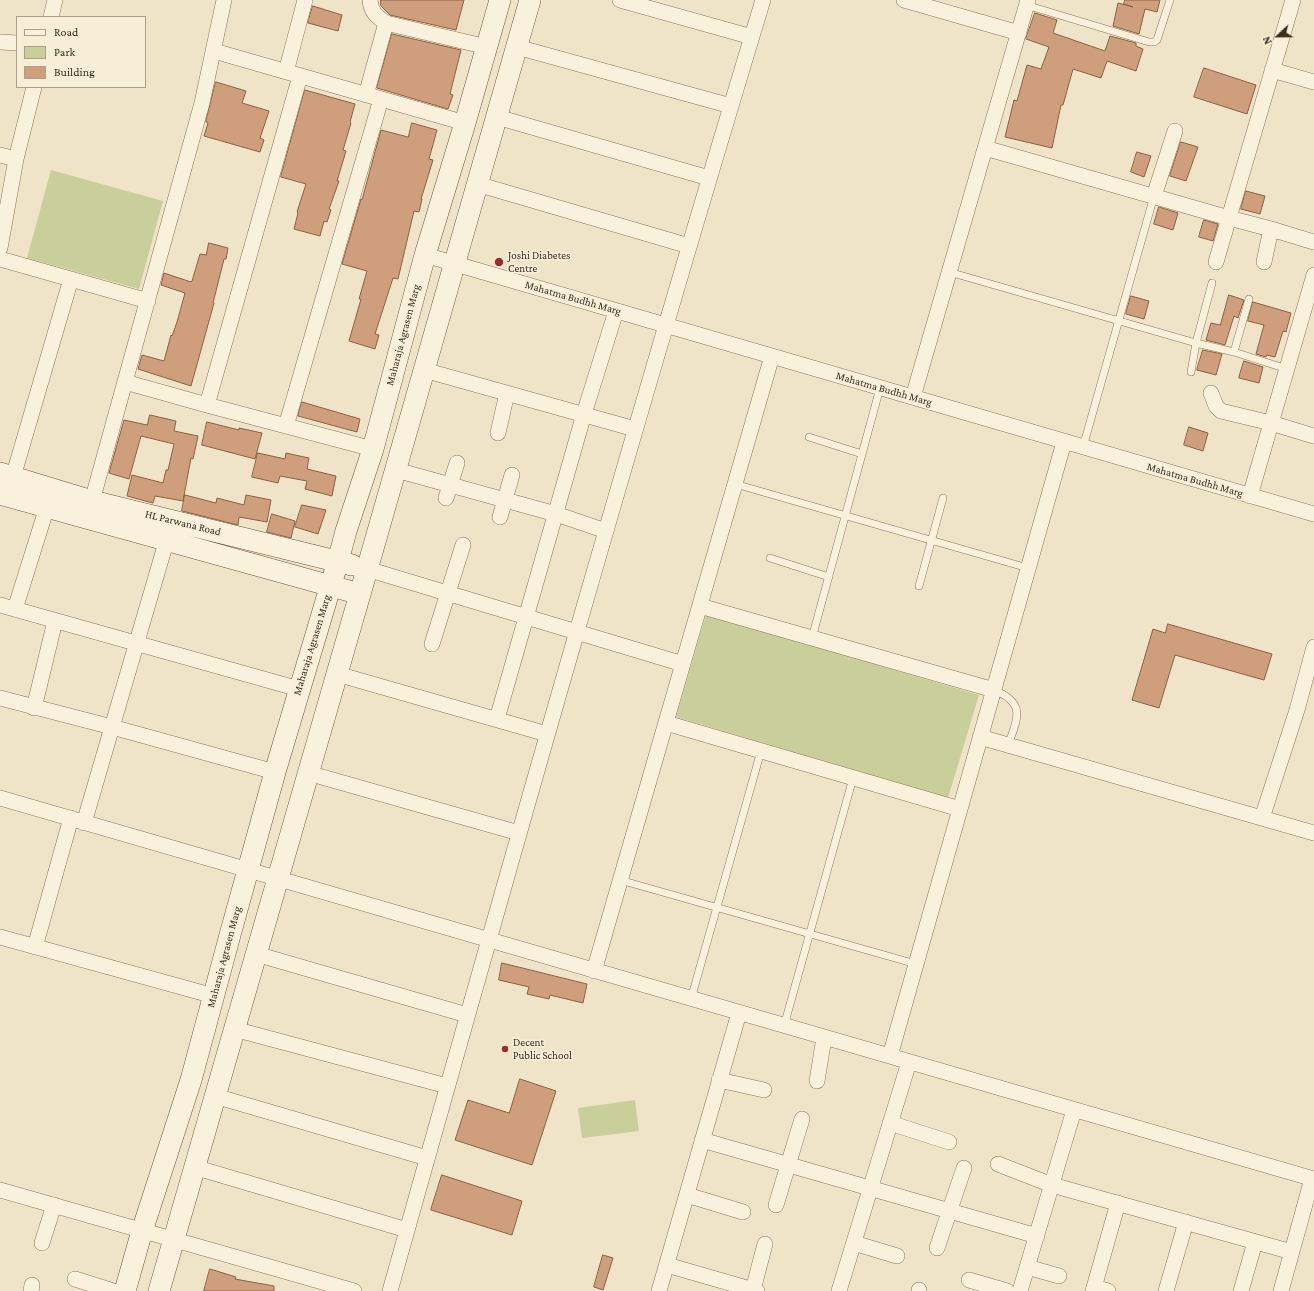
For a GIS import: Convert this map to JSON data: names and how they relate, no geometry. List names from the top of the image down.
{
  "streets": {
    "street": ["Mahatma Budhh Marg", "Maharaja Agrasen Marg", "HL Parwana Road"]
  },
  "crossings": [
    ["Mahatma Budhh Marg", "Maharaja Agrasen Marg"],
    ["Maharaja Agrasen Marg", "HL Parwana Road"]
  ],
  "places": ["Joshi Diabetes Centre", "Decent Public School"],
  "legend": ["Road", "Park", "Building"],
  "north": "left"
}
